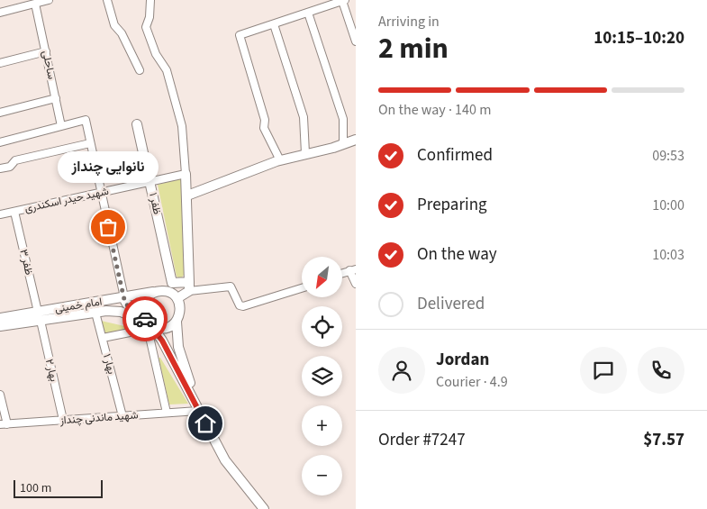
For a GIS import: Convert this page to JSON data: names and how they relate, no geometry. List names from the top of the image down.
{
  "streets": {
    "street": [
      "ساحلی",
      "شهید حیدر اسکندری",
      "ظفر ۱",
      "ظفر ۳",
      "امام خمینی",
      "بهار ۱",
      "بهار ۲",
      "شهید ماندنی چنداز"
    ]
  },
  "crossings": [
    ["شهید حیدر اسکندری", "ظفر ۱"],
    ["شهید حیدر اسکندری", "ظفر ۳"],
    ["ظفر ۱", "امام خمینی"],
    ["ظفر ۳", "امام خمینی"],
    ["ظفر ۳", "بهار ۲"],
    ["امام خمینی", "بهار ۱"],
    ["امام خمینی", "بهار ۲"],
    ["بهار ۱", "شهید ماندنی چنداز"],
    ["بهار ۲", "شهید ماندنی چنداز"]
  ],
  "places": ["نانوایی چنداز"],
  "scale_bar": "100 m",
  "north": "bottom left",
  "page": {
    "heading": ["2 min", "Arriving in", "10:15–10:20"],
    "panel": [
      "Jordan",
      "Courier · 4.9",
      "Order #7247",
      "$7.57"
    ],
    "bar": "On the way · 140 m",
    "list": [
      ["Confirmed", "09:53"],
      ["Preparing", "10:00"],
      ["On the way", "10:03"],
      "Delivered"
    ],
    "bubble": "نانوایی چنداز",
    "map_buttons": ["+", "−"],
    "scale": "100 m"
  }
}
